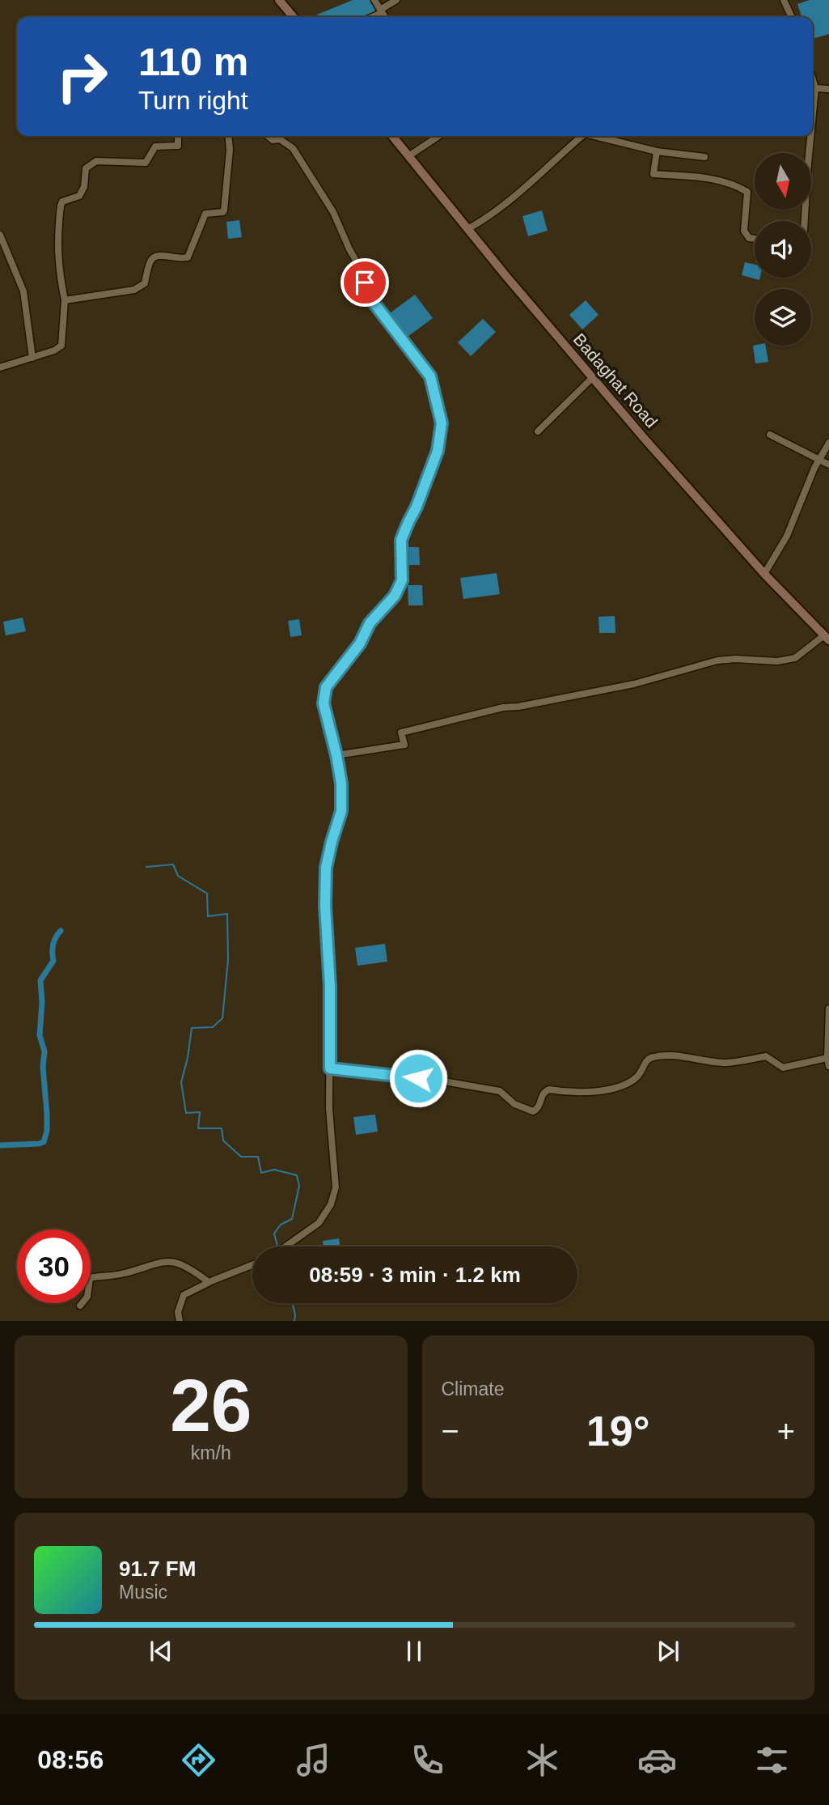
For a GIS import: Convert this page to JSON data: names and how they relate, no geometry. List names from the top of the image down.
{
  "streets": {
    "main road": ["Badaghat Road"]
  },
  "north": "bottom",
  "page": {
    "turn": ["110 m", "Turn right"],
    "limit": "30",
    "trip": "08:59 · 3 min · 1.2 km",
    "tile": [
      ["26", "km/h"],
      "Climate"
    ],
    "heat": ["−", "19°", "+"],
    "song": ["91.7 FM", "Music"],
    "tabs": "08:56"
  }
}
